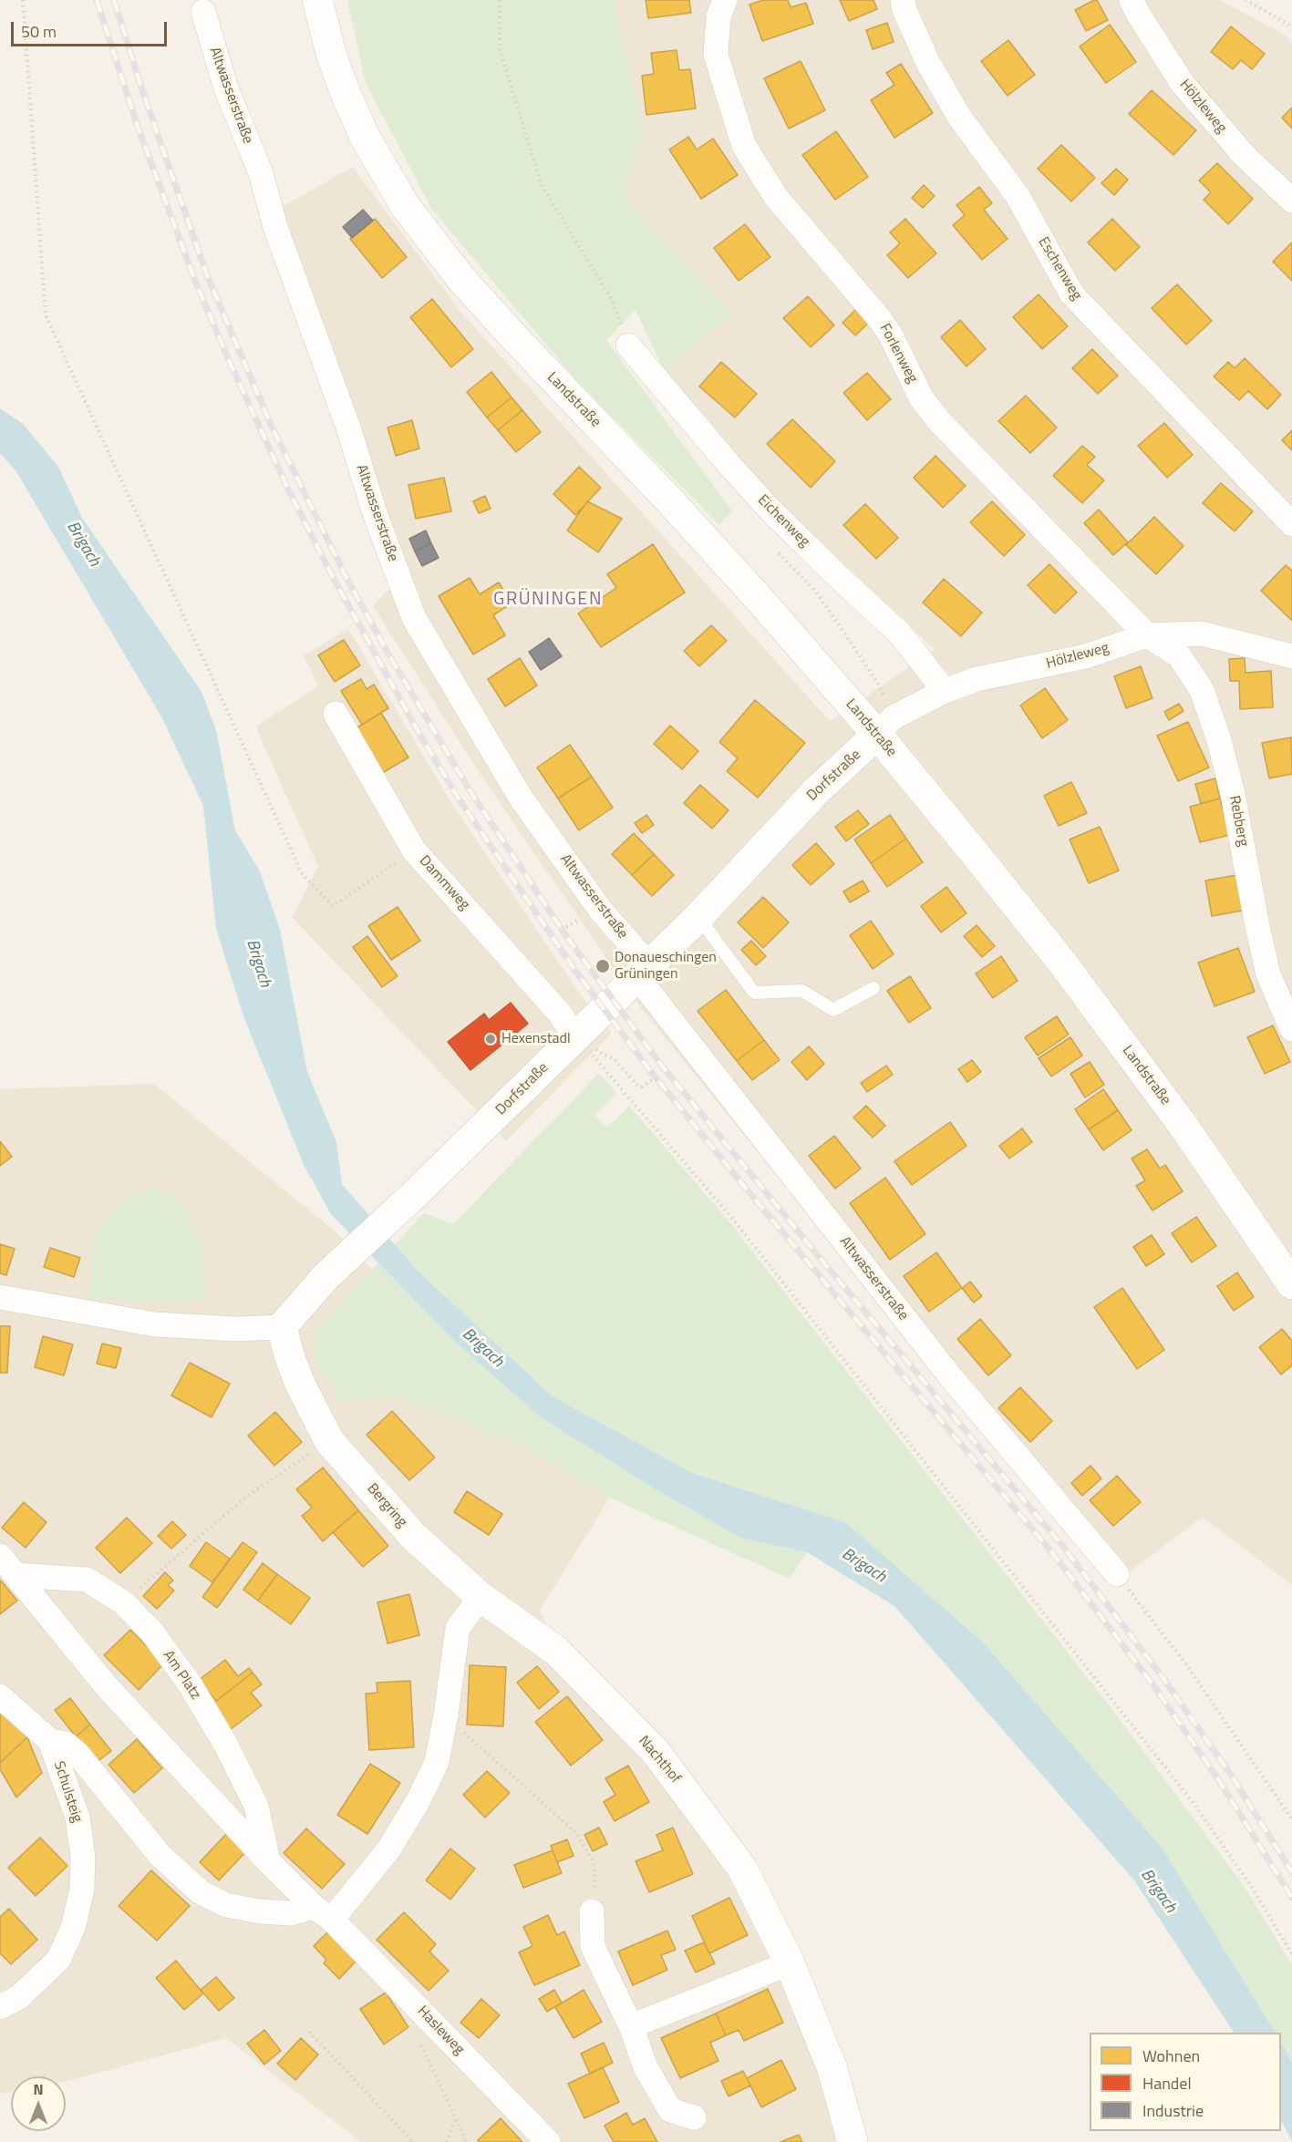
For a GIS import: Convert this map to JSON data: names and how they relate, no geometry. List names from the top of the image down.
{
  "streets": {
    "street": [
      "Altwasserstraße",
      "Hölzleweg",
      "Eschenweg",
      "Forlenweg",
      "Landstraße",
      "Eichenweg",
      "Dorfstraße",
      "Rebberg",
      "Dammweg",
      "Bergring",
      "Am Platz",
      "Nachthof",
      "Schulsteig",
      "Hasleweg"
    ]
  },
  "crossings": [
    ["Altwasserstraße", "Dorfstraße"],
    ["Hölzleweg", "Forlenweg"],
    ["Hölzleweg", "Landstraße"],
    ["Hölzleweg", "Eichenweg"],
    ["Hölzleweg", "Dorfstraße"],
    ["Hölzleweg", "Rebberg"],
    ["Forlenweg", "Rebberg"],
    ["Landstraße", "Dorfstraße"],
    ["Dorfstraße", "Dammweg"],
    ["Dorfstraße", "Bergring"],
    ["Bergring", "Nachthof"]
  ],
  "districts": ["GRÜNINGEN"],
  "water": ["Brigach"],
  "places": ["Donaueschingen Grüningen", "Hexenstadl"],
  "legend": ["Wohnen", "Handel", "Industrie"],
  "scale_bar": "50 m",
  "north": "top"
}
